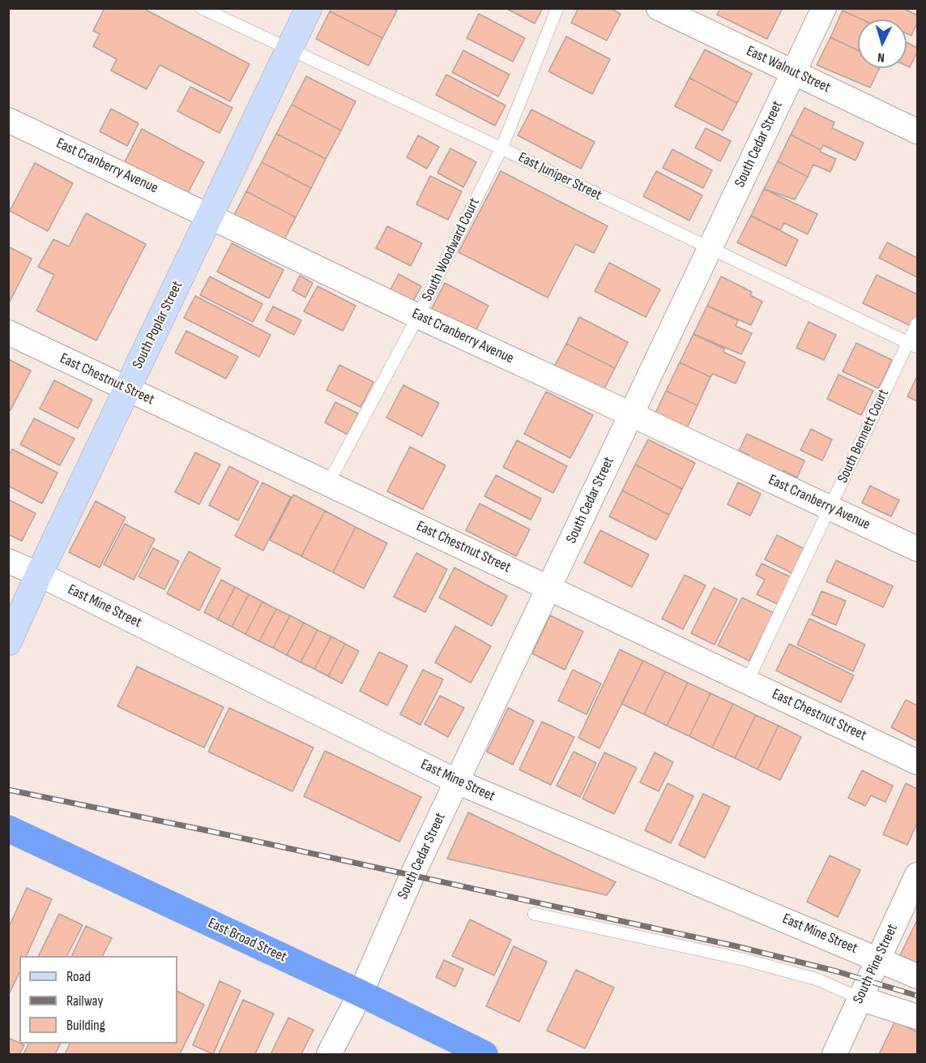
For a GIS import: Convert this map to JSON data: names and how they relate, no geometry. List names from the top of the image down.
{
  "streets": {
    "highway": ["East Broad Street"],
    "main road": ["South Poplar Street"],
    "street": [
      "East Walnut Street",
      "South Cedar Street",
      "East Cranberry Avenue",
      "East Chestnut Street",
      "East Mine Street",
      "South Pine Street"
    ],
    "lane": ["East Juniper Street", "South Woodward Court", "South Bennett Court"]
  },
  "crossings": [
    ["East Walnut Street", "South Cedar Street"],
    ["South Cedar Street", "East Cranberry Avenue"],
    ["South Cedar Street", "East Juniper Street"],
    ["South Cedar Street", "East Chestnut Street"],
    ["South Cedar Street", "East Mine Street"],
    ["South Cedar Street", "East Broad Street"],
    ["East Cranberry Avenue", "South Woodward Court"],
    ["East Cranberry Avenue", "South Poplar Street"],
    ["East Cranberry Avenue", "South Bennett Court"],
    ["East Juniper Street", "South Woodward Court"],
    ["East Juniper Street", "South Poplar Street"],
    ["East Juniper Street", "South Bennett Court"],
    ["South Woodward Court", "East Chestnut Street"],
    ["South Poplar Street", "East Chestnut Street"],
    ["South Poplar Street", "East Mine Street"],
    ["East Chestnut Street", "South Bennett Court"],
    ["East Mine Street", "South Pine Street"]
  ],
  "legend": ["Road", "Railway", "Building"],
  "north": "bottom"
}
